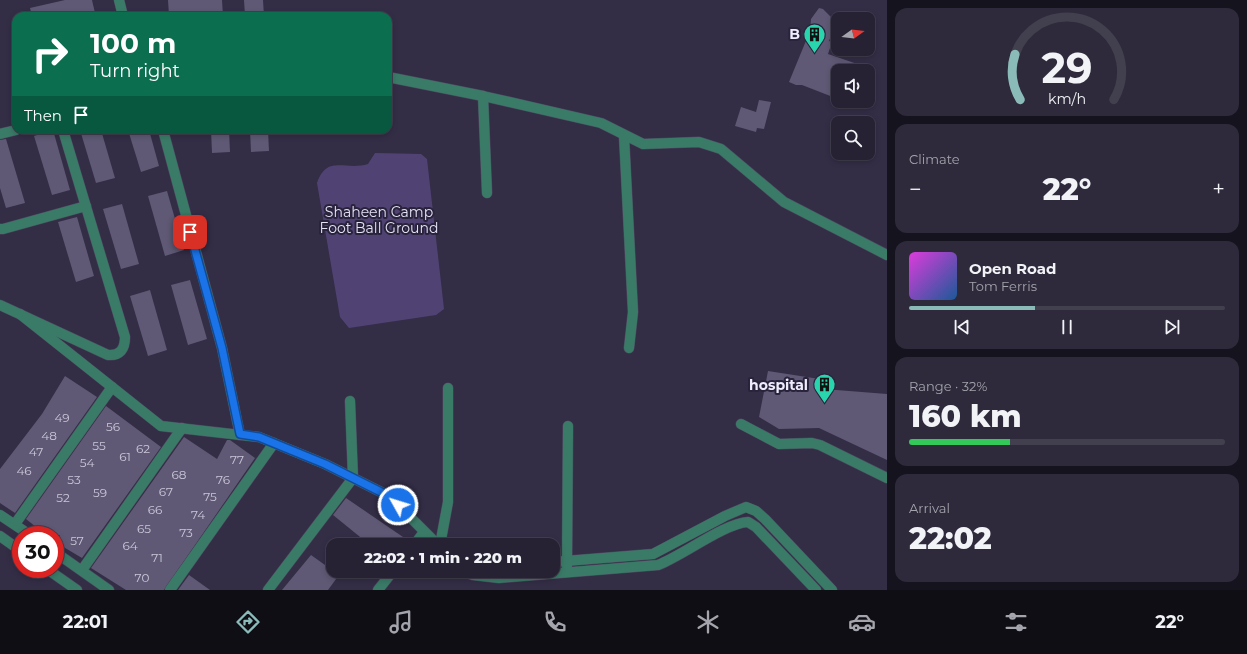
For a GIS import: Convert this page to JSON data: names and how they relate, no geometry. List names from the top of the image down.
{
  "parks": ["Shaheen Camp Foot Ball Ground"],
  "places": {
    "building": ["B", "hospital"]
  },
  "house_numbers": [
    "49",
    "56",
    "48",
    "55",
    "62",
    "47",
    "61",
    "77",
    "54",
    "46",
    "68",
    "53",
    "76",
    "67",
    "59",
    "75",
    "52",
    "66",
    "74",
    "65",
    "73",
    "57",
    "64",
    "71",
    "70"
  ],
  "north": "right",
  "page": {
    "turn": ["100 m", "Turn right"],
    "then": "Then",
    "tile": [
      "Climate",
      ["Range · 32%", "160 km"],
      ["Arrival", "22:02"]
    ],
    "heat": ["−", "22°", "+"],
    "song": ["Open Road", "Tom Ferris"],
    "limit": "30",
    "trip": "22:02 · 1 min · 220 m",
    "tabs": ["22:01", "22°"],
    "gauge": ["29", "km/h"]
  }
}
